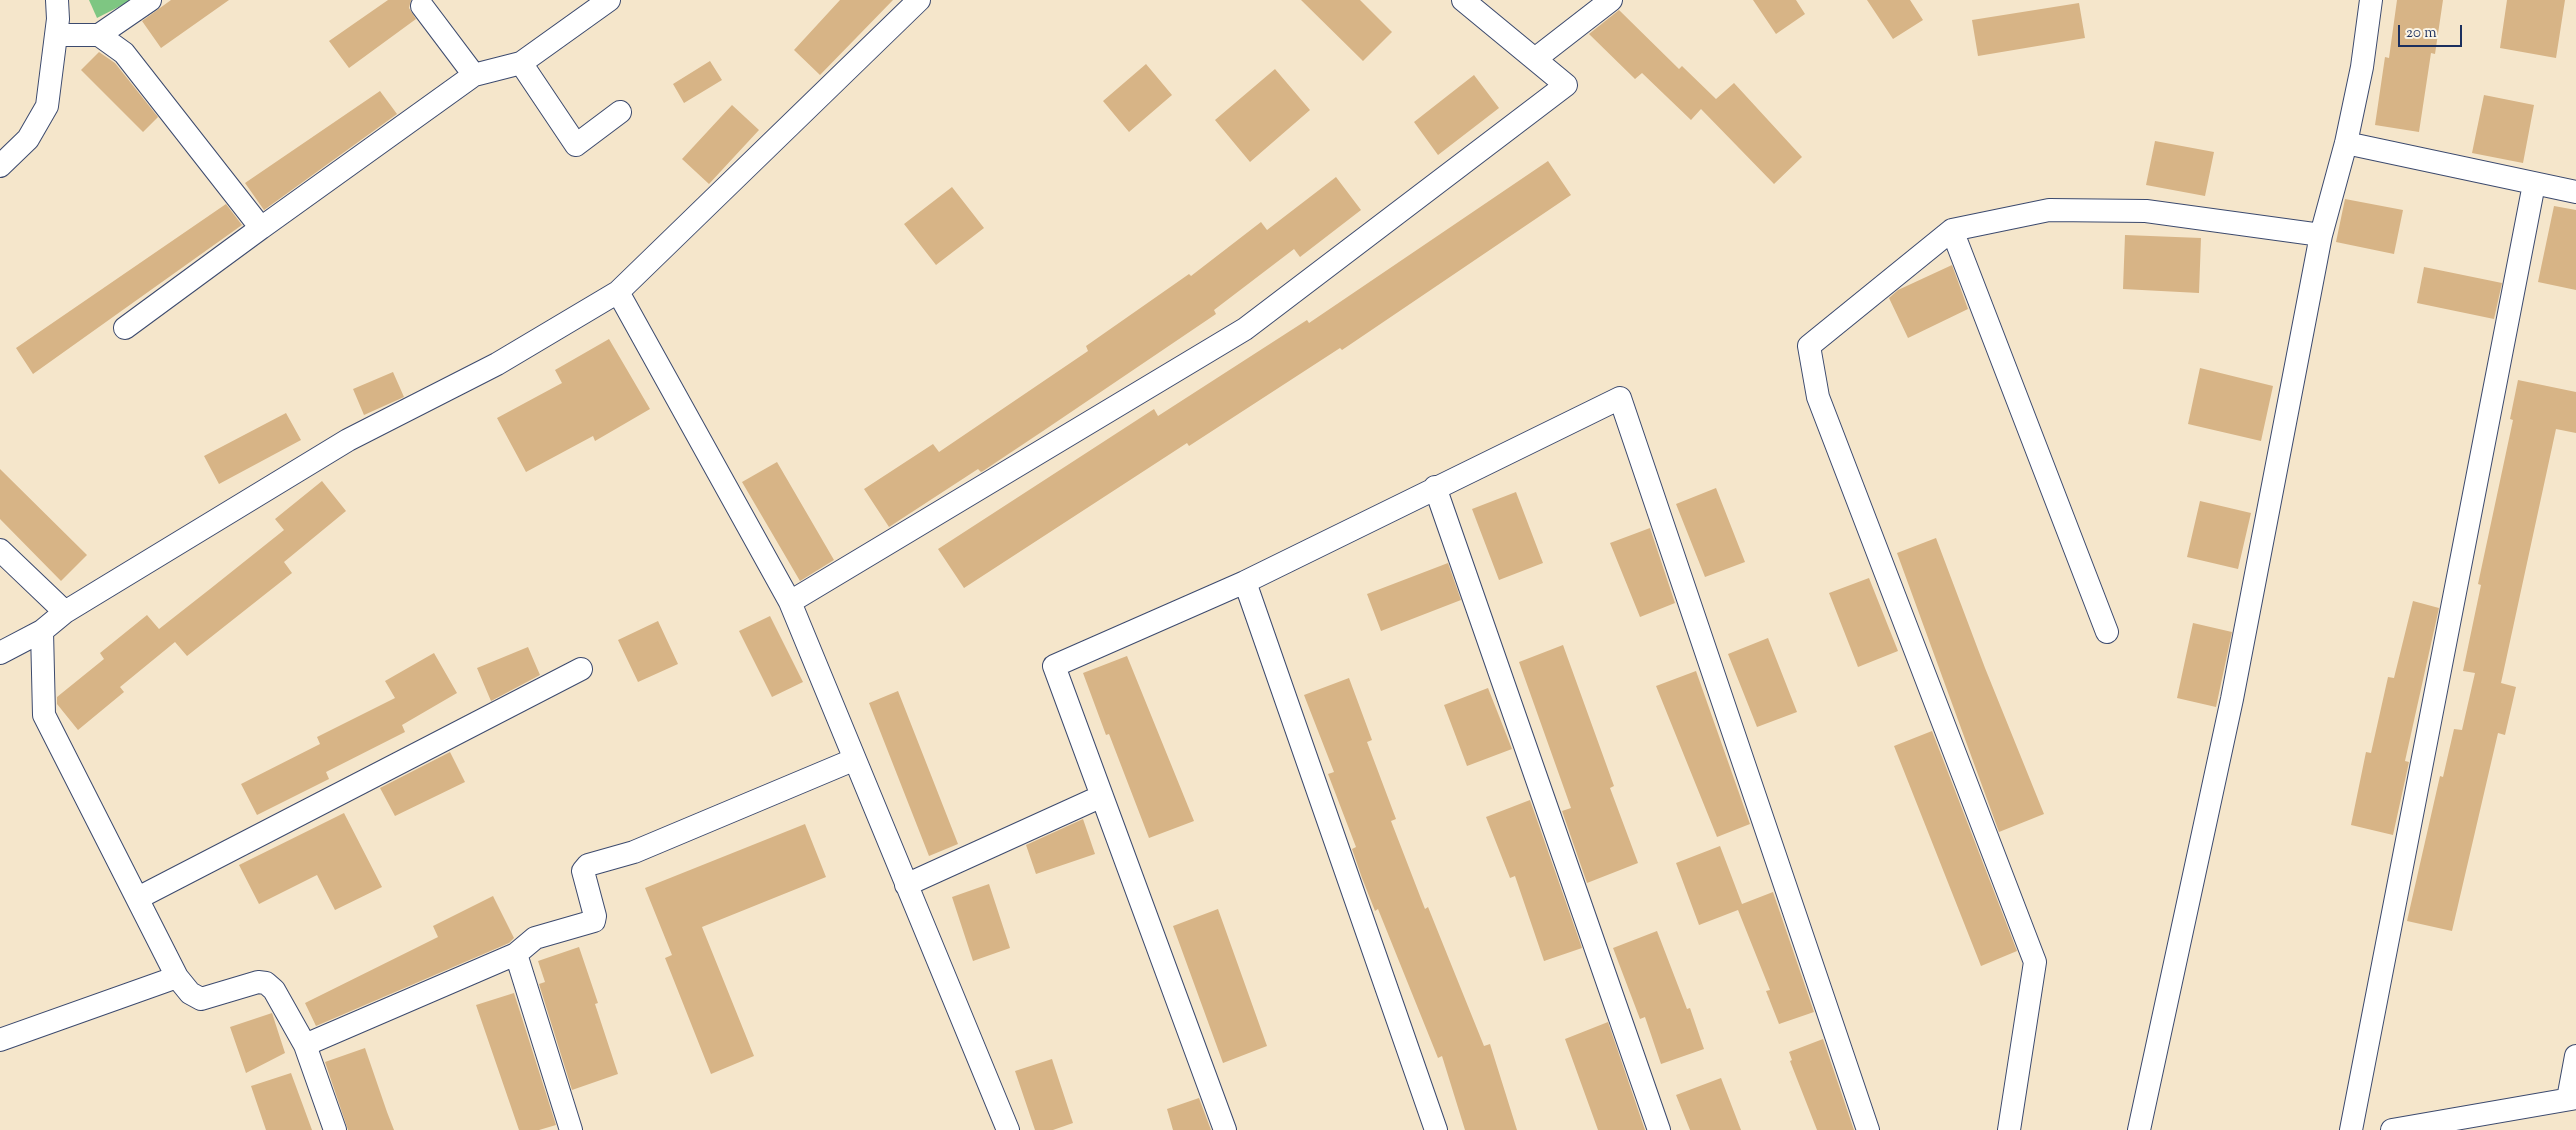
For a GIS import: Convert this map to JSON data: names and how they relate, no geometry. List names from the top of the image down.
{
  "scale_bar": "20 m"
}
